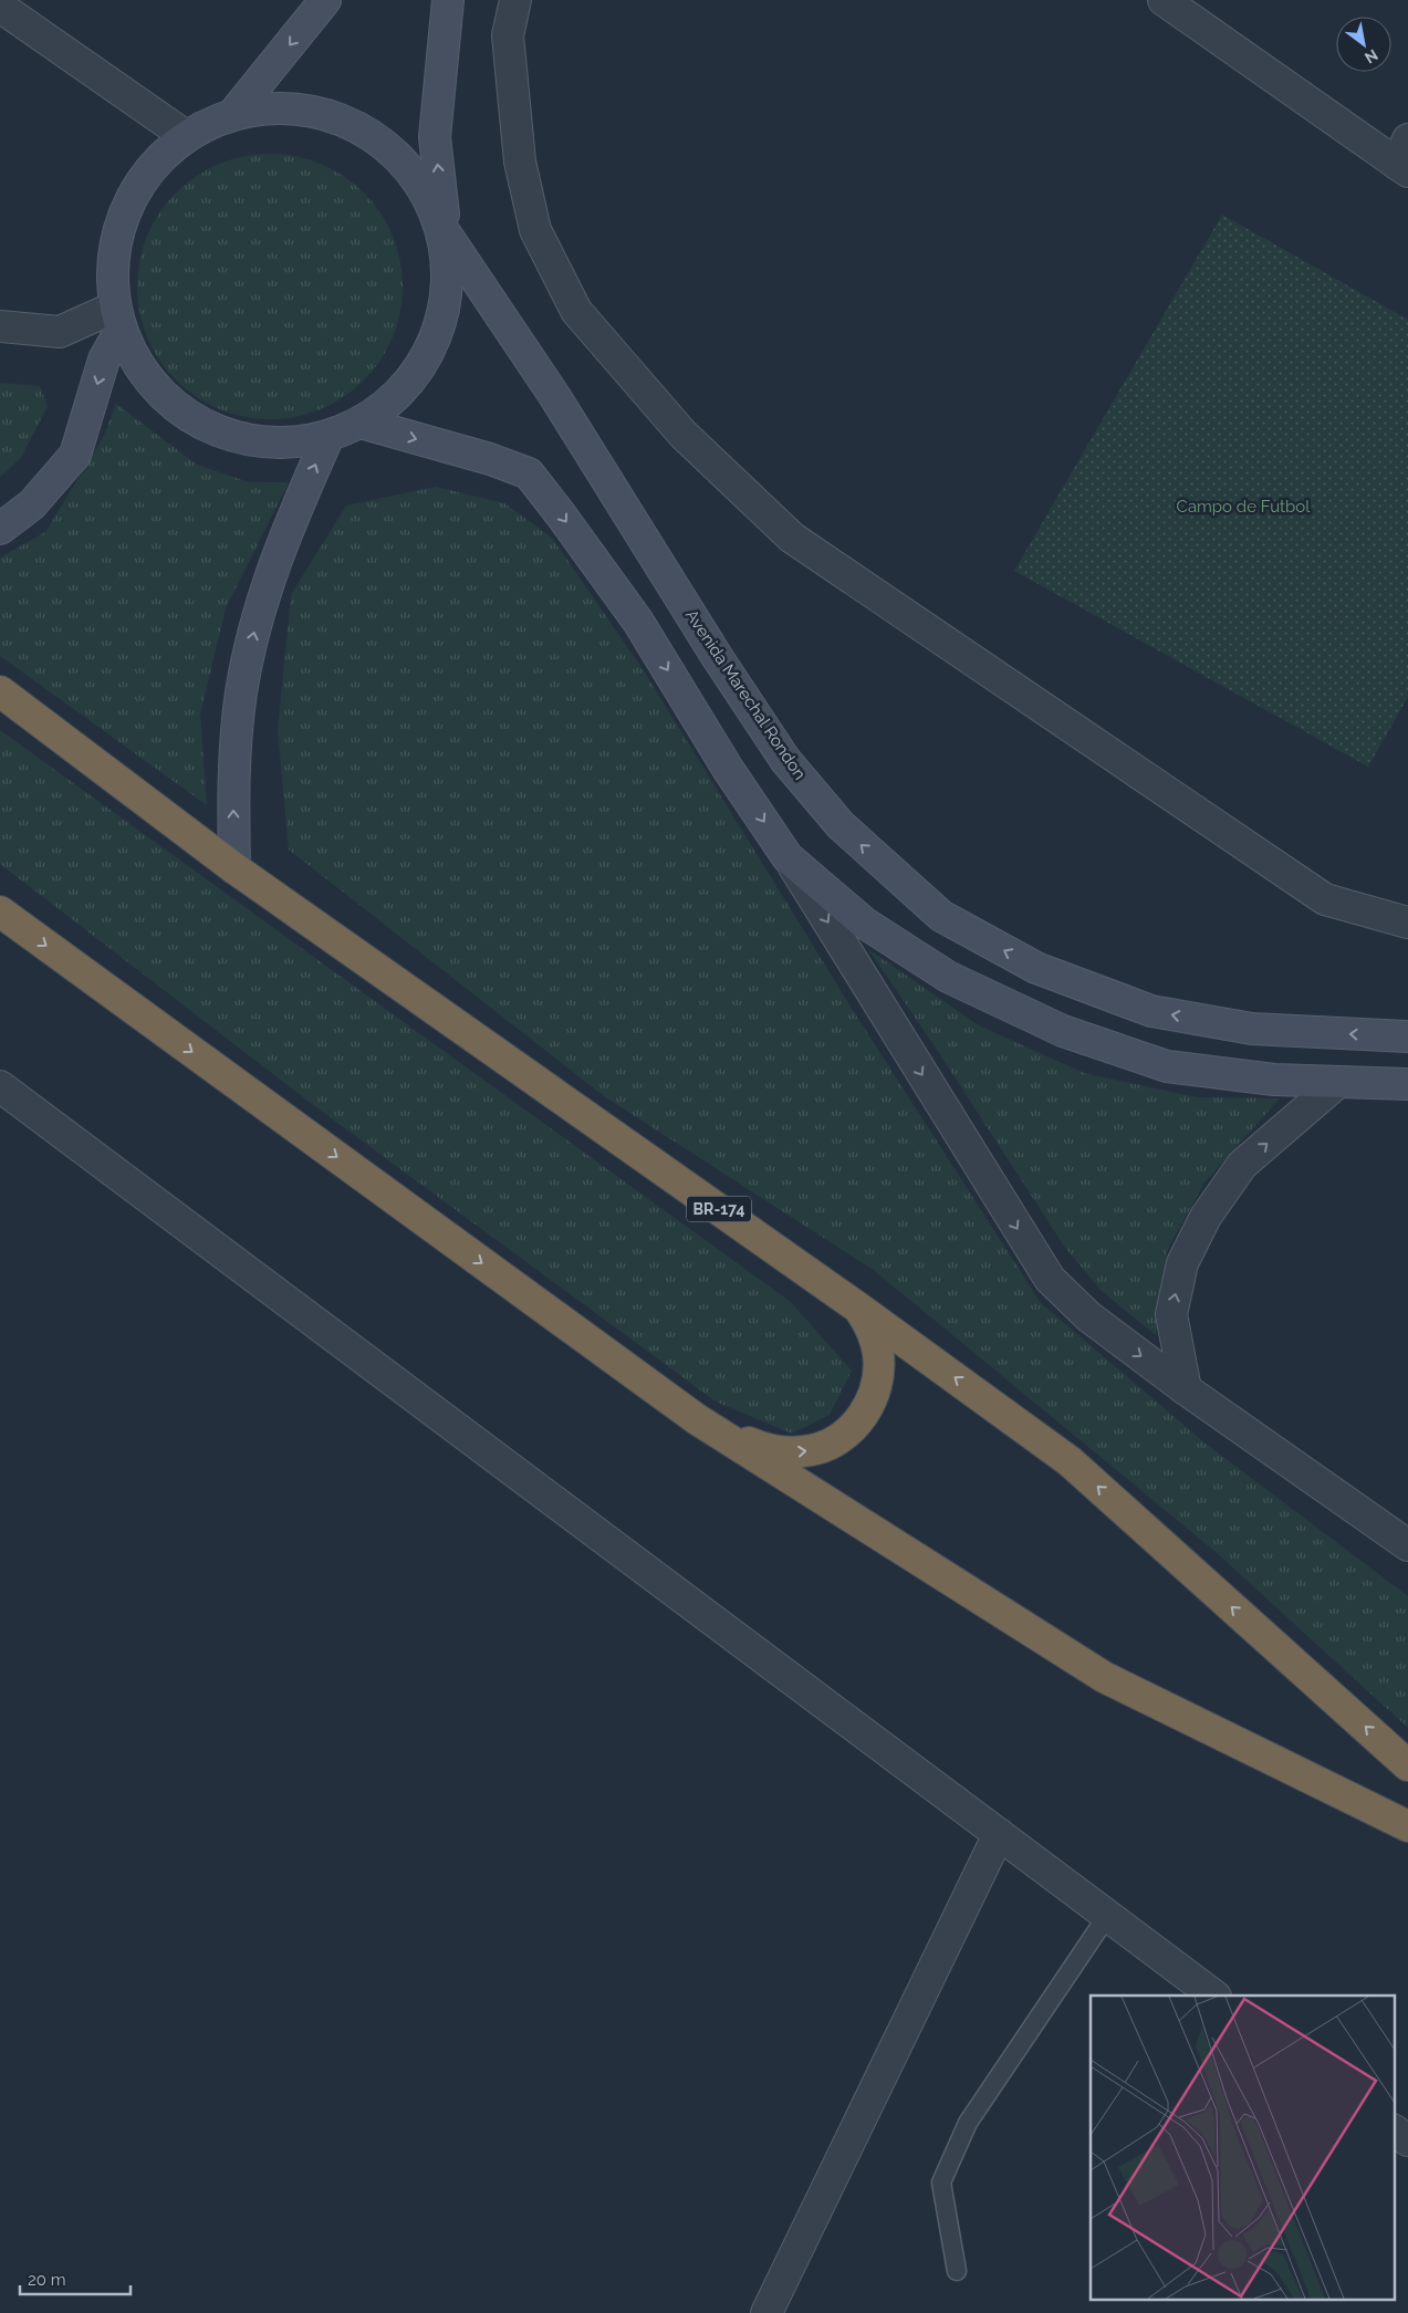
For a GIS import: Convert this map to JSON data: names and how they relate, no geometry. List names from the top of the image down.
{
  "streets": {
    "highway": ["BR-174"],
    "main road": ["Avenida Marechal Rondon"]
  },
  "parks": ["Campo de Futbol"],
  "scale_bar": "20 m",
  "north": "bottom right"
}
